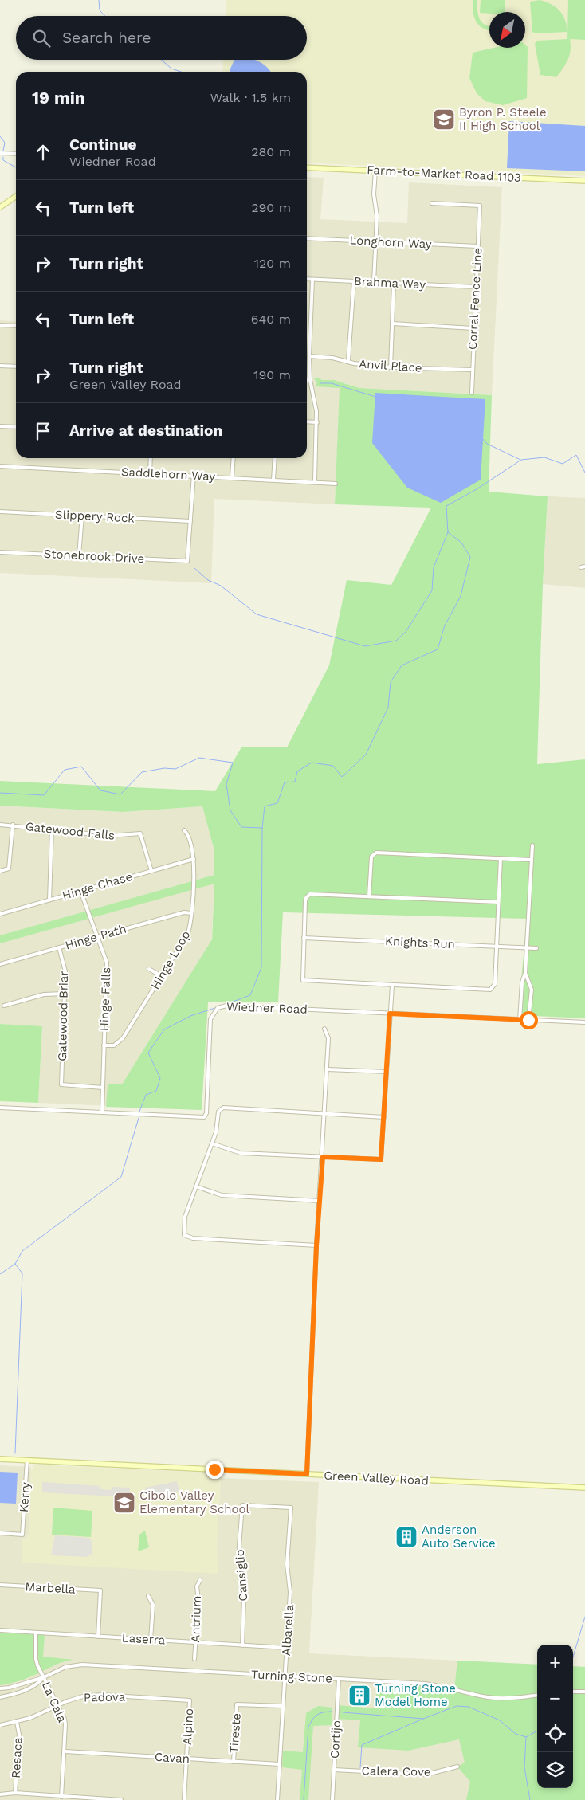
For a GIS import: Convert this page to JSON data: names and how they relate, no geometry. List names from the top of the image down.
{
  "streets": {
    "street": [
      "Farm-to-Market Road 1103",
      "Longhorn Way",
      "Brahma Way",
      "Corral Fence Line",
      "Anvil Place",
      "Saddlehorn Way",
      "Slippery Rock",
      "Stonebrook Drive",
      "Gatewood Falls",
      "Hinge Chase",
      "Hinge Path",
      "Knights Run",
      "Hinge Loop",
      "Hinge Falls",
      "Wiedner Road",
      "Gatewood Briar",
      "Green Valley Road",
      "Kerry",
      "Cansiglio",
      "Marbella",
      "Antrium",
      "Albarella",
      "Laserra",
      "Turning Stone",
      "Padova",
      "La Cala",
      "Alpino",
      "Tireste",
      "Cortijo",
      "Resaca",
      "Cavan",
      "Calera Cove"
    ]
  },
  "crossings": [
    ["Longhorn Way", "Corral Fence Line"],
    ["Brahma Way", "Corral Fence Line"],
    ["Corral Fence Line", "Anvil Place"],
    ["Slippery Rock", "Stonebrook Drive"],
    ["Gatewood Falls", "Hinge Chase"],
    ["Hinge Chase", "Hinge Loop"],
    ["Hinge Chase", "Hinge Falls"],
    ["Hinge Path", "Hinge Loop"],
    ["Hinge Path", "Hinge Falls"],
    ["Hinge Path", "Gatewood Briar"],
    ["Hinge Loop", "Hinge Falls"],
    ["Hinge Falls", "Wiedner Road"],
    ["Hinge Falls", "Gatewood Briar"],
    ["Green Valley Road", "Kerry"],
    ["Cansiglio", "Albarella"],
    ["Cansiglio", "Laserra"],
    ["Marbella", "Laserra"],
    ["Antrium", "Laserra"],
    ["Albarella", "Laserra"],
    ["Albarella", "Turning Stone"],
    ["Albarella", "Tireste"],
    ["Albarella", "Cavan"],
    ["Laserra", "La Cala"],
    ["Turning Stone", "La Cala"],
    ["Turning Stone", "Cortijo"],
    ["Padova", "La Cala"],
    ["Padova", "Alpino"],
    ["Padova", "Resaca"],
    ["La Cala", "Cavan"],
    ["Alpino", "Cavan"],
    ["Tireste", "Cavan"],
    ["Cortijo", "Calera Cove"]
  ],
  "places": {
    "school or university": ["Byron P. Steele II High School", "Cibolo Valley Elementary School"],
    "building": ["Anderson Auto Service", "Turning Stone Model Home"]
  },
  "north": "bottom left",
  "page": {
    "search": "Search here",
    "heading": ["19 min", "Walk · 1.5 km"],
    "list": [
      ["Continue", "Wiedner Road", "280 m"],
      ["Turn left", "290 m"],
      ["Turn right", "120 m"],
      ["Turn left", "640 m"],
      ["Turn right", "Green Valley Road", "190 m"],
      "Arrive at destination"
    ],
    "map_buttons": ["+", "−"]
  }
}
